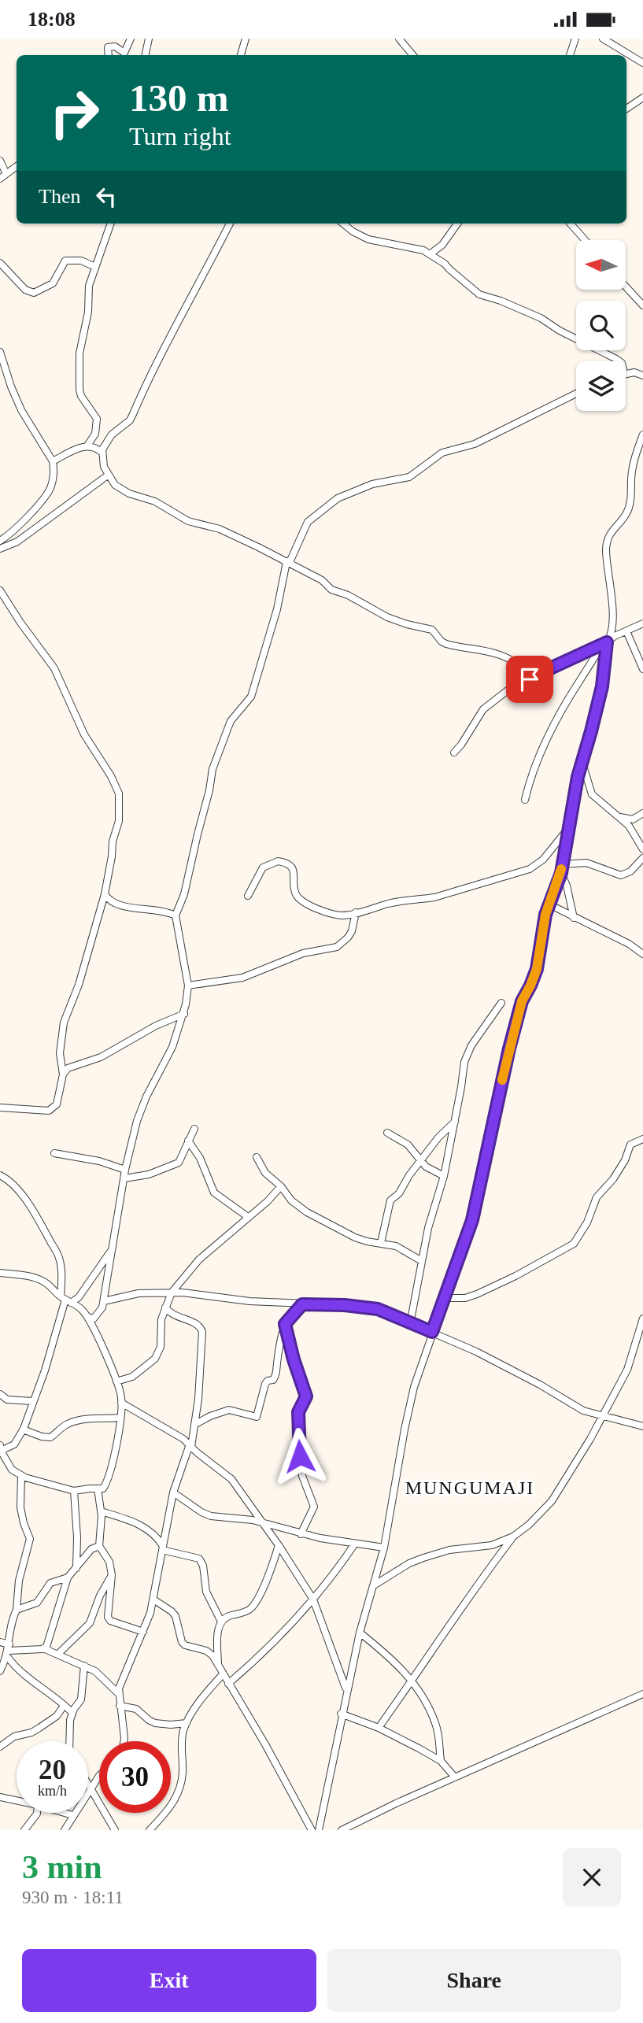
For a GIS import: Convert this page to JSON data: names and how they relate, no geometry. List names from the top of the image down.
{
  "districts": ["MUNGUMAJI"],
  "north": "left",
  "page": {
    "status": "18:08",
    "turn": ["130 m", "Turn right"],
    "then": "Then",
    "speed": "20 km/h",
    "limit": "30",
    "heading": ["3 min", "930 m · 18:11"],
    "buttons": ["Exit", "Share"]
  }
}
